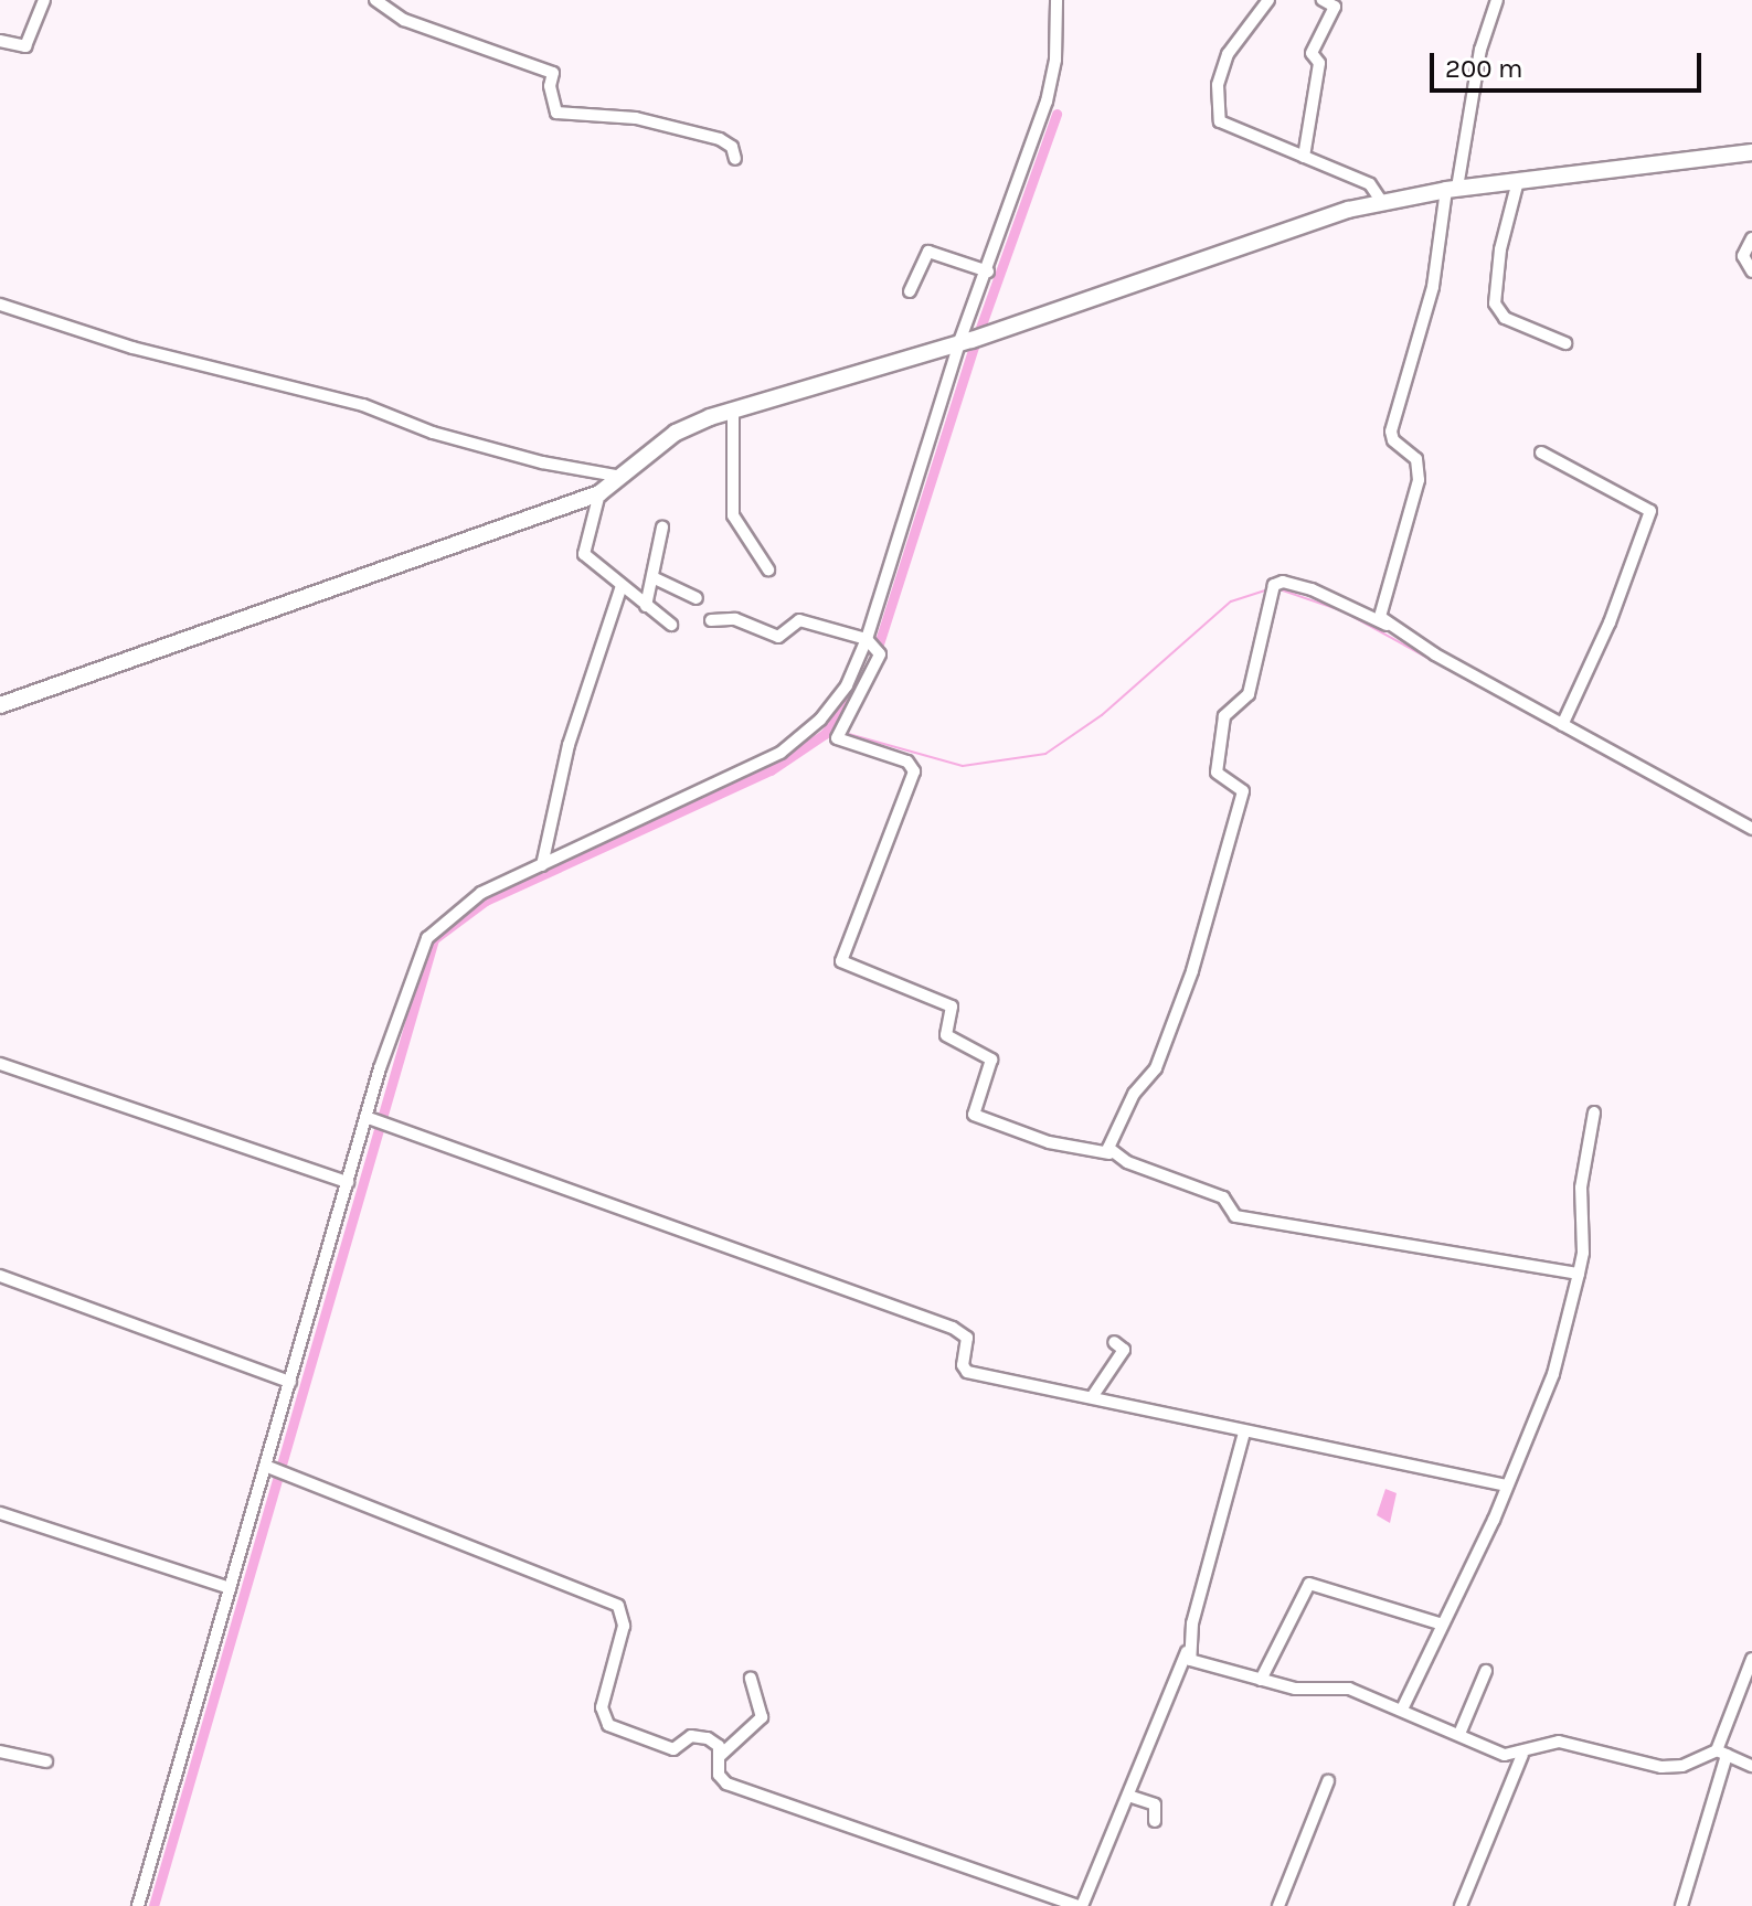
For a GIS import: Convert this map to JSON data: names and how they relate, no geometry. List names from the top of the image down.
{
  "scale_bar": "200 m"
}
